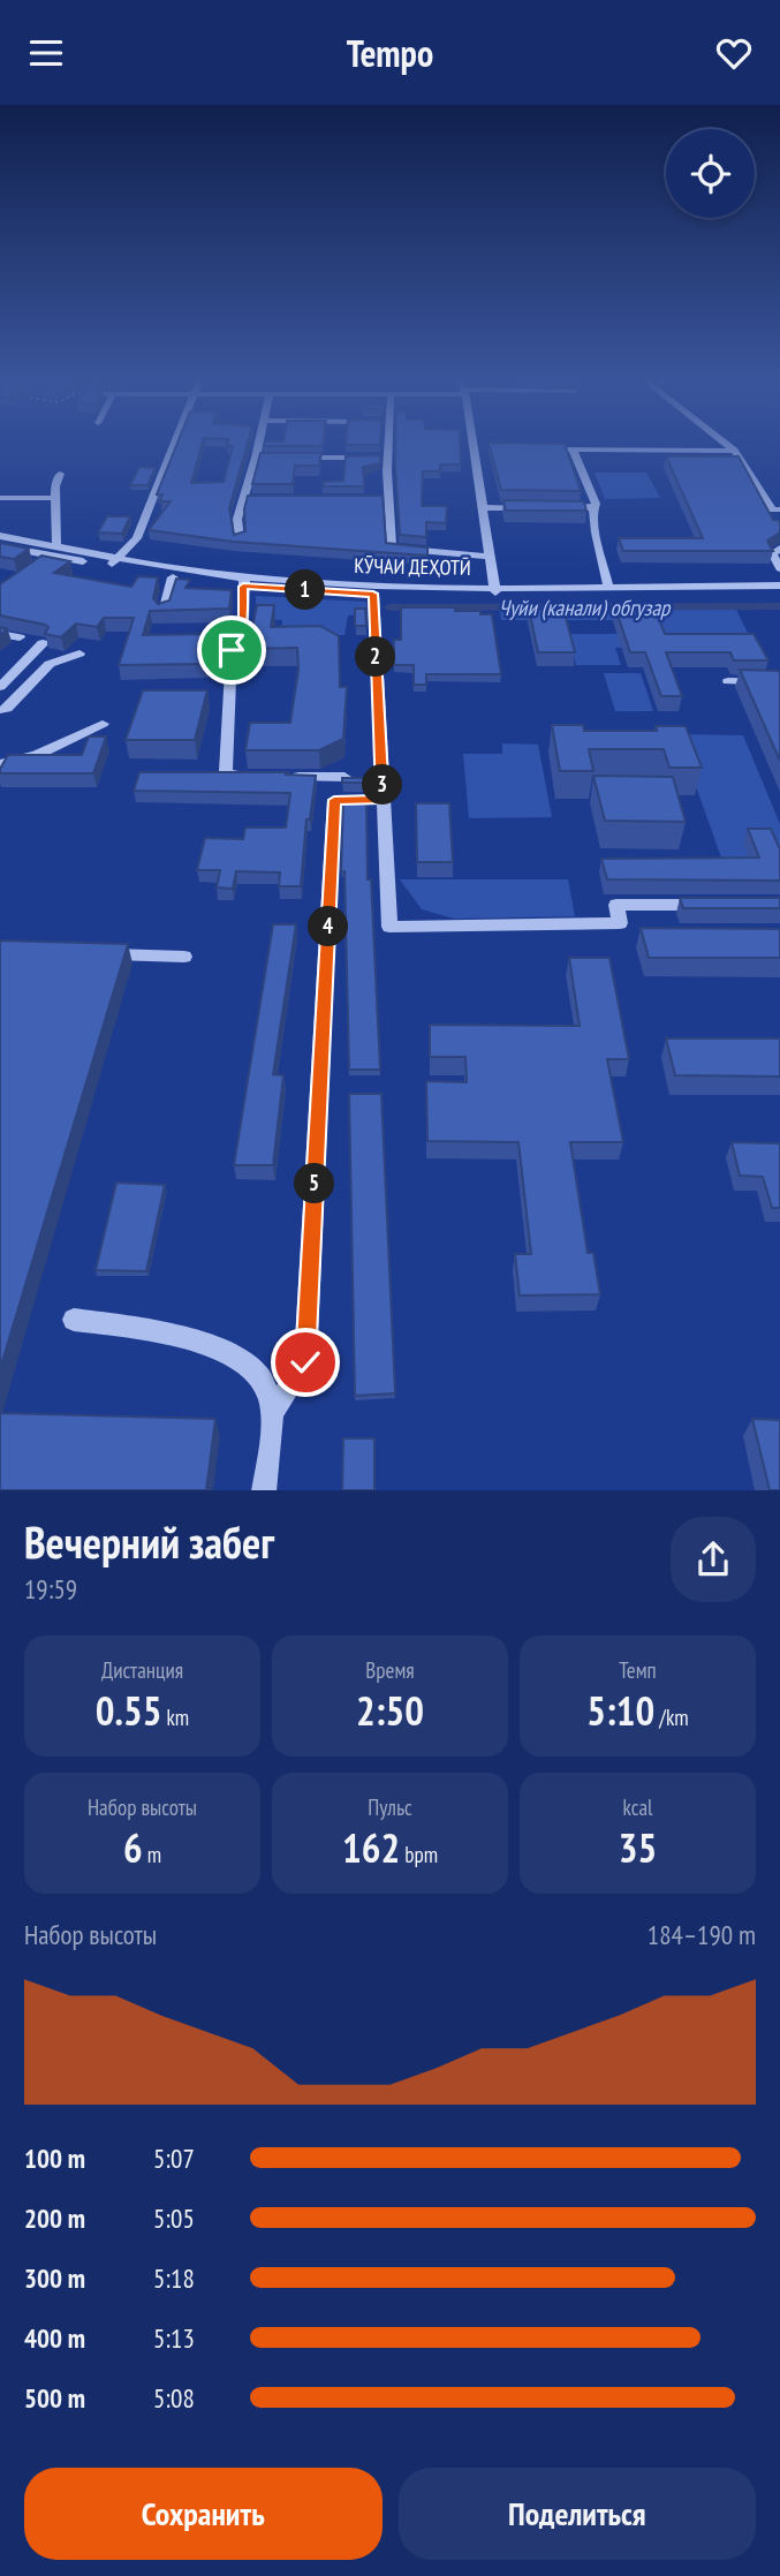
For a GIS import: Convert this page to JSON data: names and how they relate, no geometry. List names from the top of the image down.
{
  "streets": {
    "street": ["КӮЧАИ ДЕҲОТӢ"]
  },
  "water": ["Чуйи (канали) обгузар"],
  "page": {
    "header": "Tempo",
    "pins": [
      "1",
      "2",
      "3",
      "4",
      "5"
    ],
    "heading": ["Вечерний забег", "19:59"],
    "stats": [
      ["Дистанция", "0.55 km"],
      ["Время", "2:50"],
      ["Темп", "5:10 /km"],
      ["Набор высоты", "6 m"],
      ["Пульс", "162 bpm"],
      ["kcal", "35"]
    ],
    "chart": ["Набор высоты", "184–190 m"],
    "list": [
      {
        "name": "100 m",
        "note": "5:07"
      },
      {
        "name": "200 m",
        "note": "5:05"
      },
      {
        "name": "300 m",
        "note": "5:18"
      },
      {
        "name": "400 m",
        "note": "5:13"
      },
      {
        "name": "500 m",
        "note": "5:08"
      }
    ],
    "buttons": ["Сохранить", "Поделиться"]
  }
}
